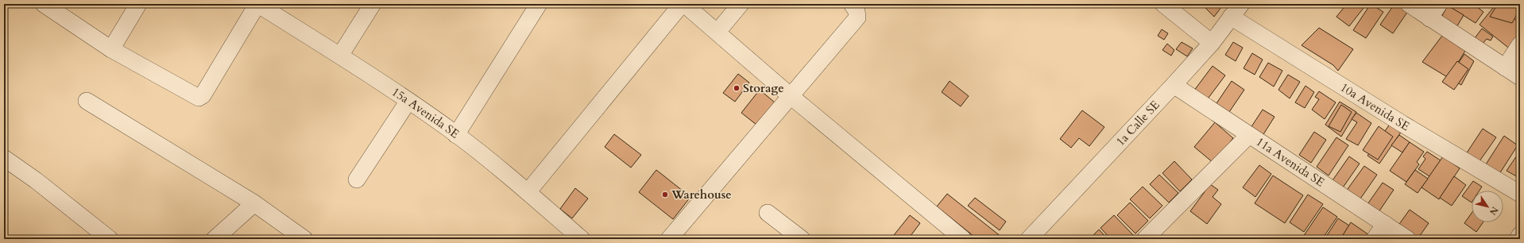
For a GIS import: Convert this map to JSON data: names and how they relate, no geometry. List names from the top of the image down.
{
  "streets": {
    "street": [
      "10a Avenida SE",
      "15a Avenida SE",
      "1a Calle SE",
      "11a Avenida SE"
    ]
  },
  "crossings": [
    ["10a Avenida SE", "1a Calle SE"],
    ["1a Calle SE", "11a Avenida SE"]
  ],
  "places": ["Storage", "Warehouse"],
  "north": "bottom right"
}
